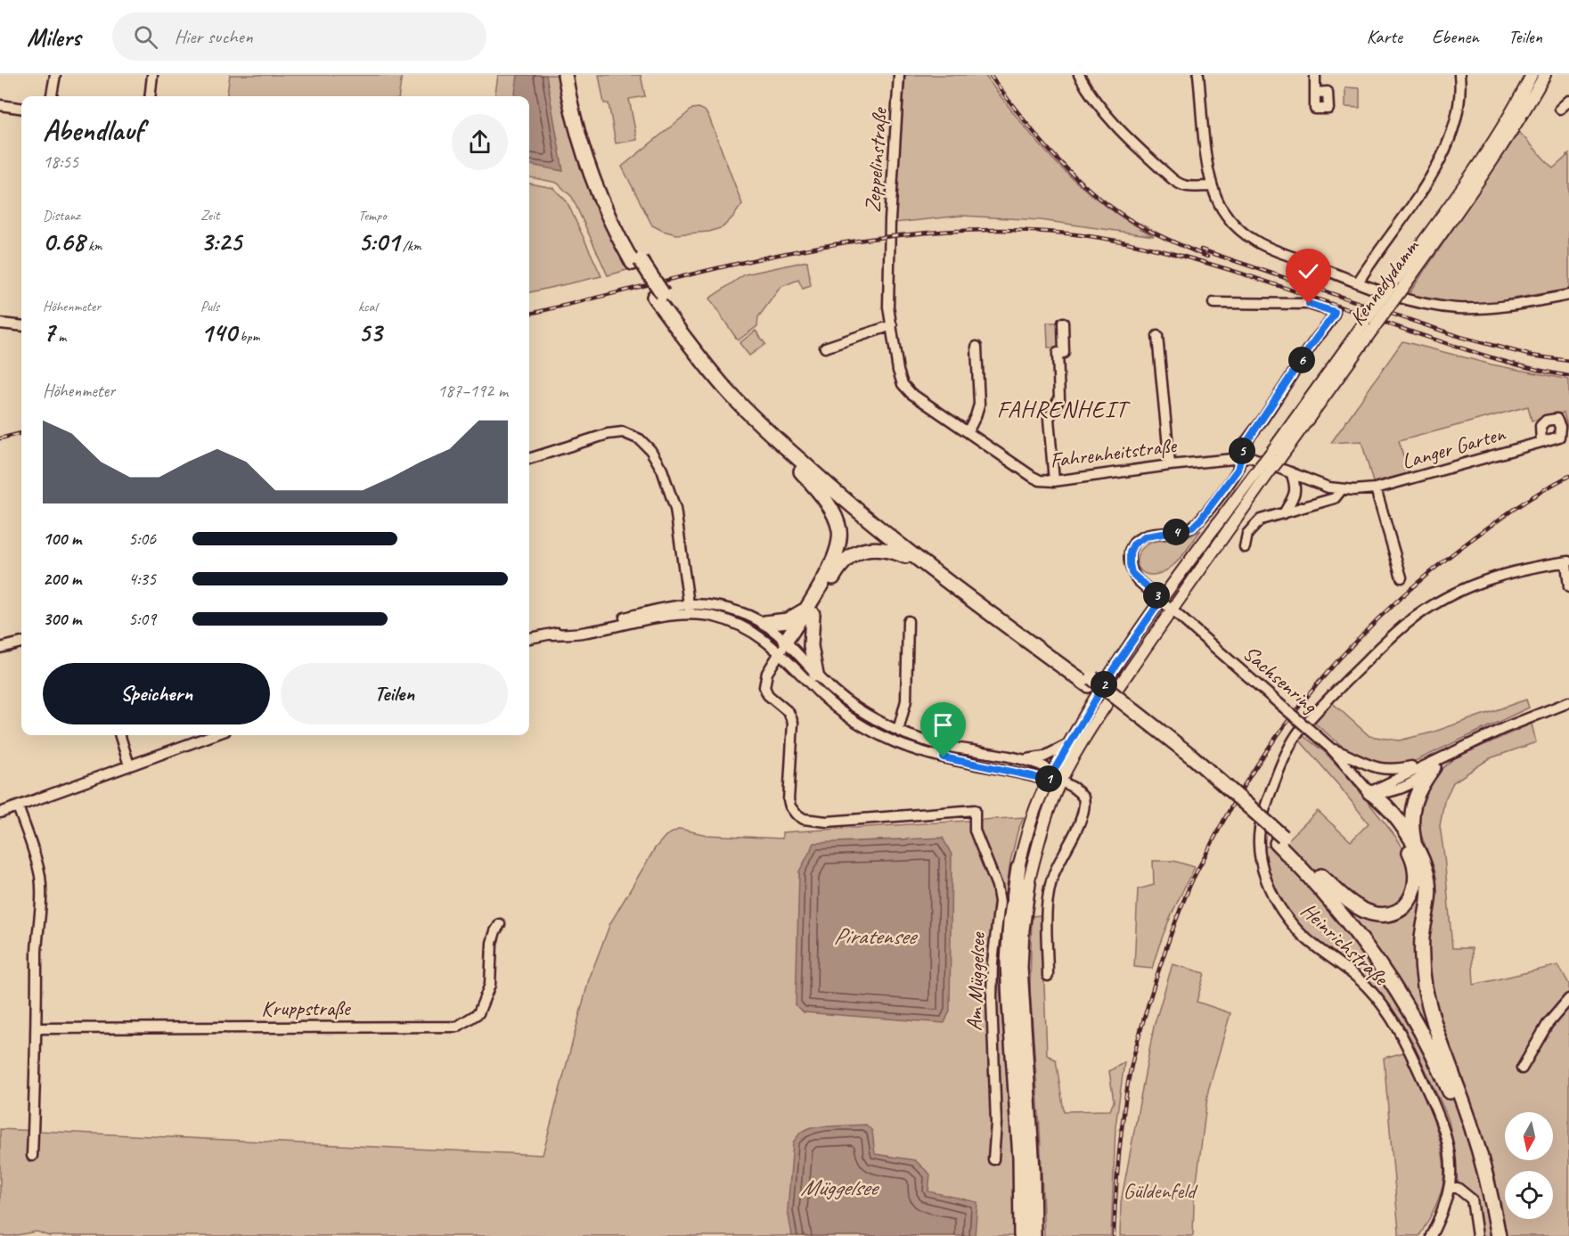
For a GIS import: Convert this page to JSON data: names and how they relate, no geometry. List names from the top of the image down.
{
  "streets": {
    "main road": ["Kennedydamm"],
    "street": [
      "Zeppelinstraße",
      "Langer Garten",
      "Fahrenheitstraße",
      "Sachsenring",
      "Heinrichstraße",
      "Am Müggelsee",
      "Kruppstraße"
    ]
  },
  "crossings": [
    ["Zeppelinstraße", "Fahrenheitstraße"],
    ["Kennedydamm", "Sachsenring"],
    ["Langer Garten", "Fahrenheitstraße"],
    ["Langer Garten", "Sachsenring"],
    ["Fahrenheitstraße", "Sachsenring"]
  ],
  "districts": ["FAHRENHEIT"],
  "water": ["Piratensee", "Müggelsee"],
  "parks": ["Güldenfeld"],
  "north": "bottom",
  "page": {
    "header": "Milers",
    "search": "Hier suchen",
    "nav": ["Karte", "Ebenen", "Teilen"],
    "heading": ["Abendlauf", "18:55"],
    "stats": [
      ["Distanz", "0.68 km"],
      ["Zeit", "3:25"],
      ["Tempo", "5:01 /km"],
      ["Höhenmeter", "7 m"],
      ["Puls", "140 bpm"],
      ["kcal", "53"]
    ],
    "pins": [
      "6",
      "5",
      "4",
      "3",
      "2",
      "1"
    ],
    "chart": ["Höhenmeter", "187–192 m"],
    "list": [
      {
        "name": "100 m",
        "note": "5:06"
      },
      {
        "name": "200 m",
        "note": "4:35"
      },
      {
        "name": "300 m",
        "note": "5:09"
      }
    ],
    "buttons": ["Speichern", "Teilen"]
  }
}
